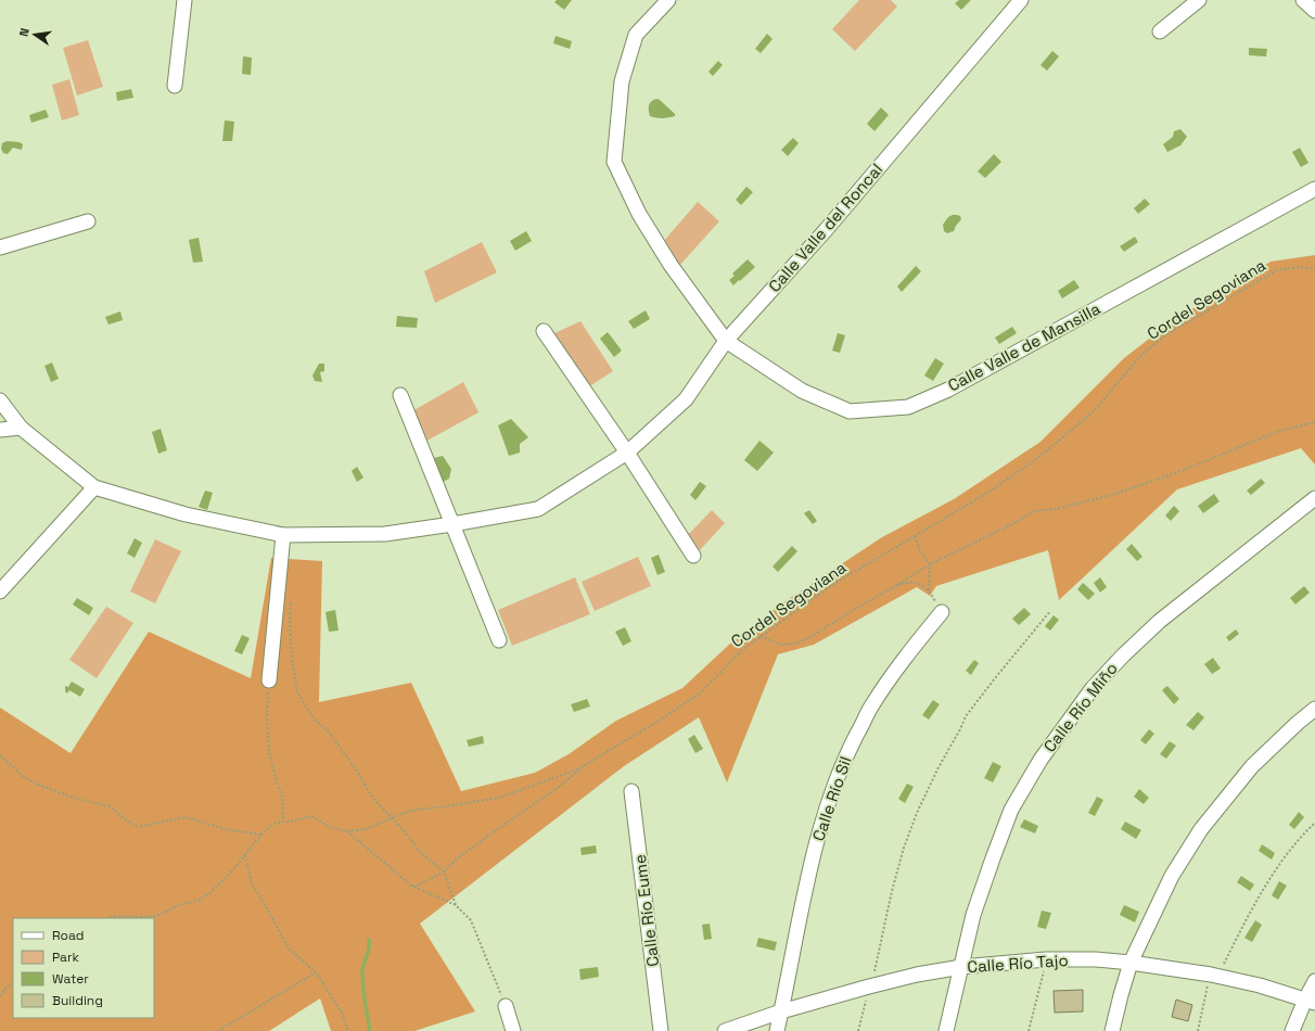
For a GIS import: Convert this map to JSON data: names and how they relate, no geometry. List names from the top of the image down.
{
  "streets": {
    "street": [
      "Calle Valle del Roncal",
      "Calle Valle de Mansilla",
      "Calle Río Miño",
      "Calle Río Sil",
      "Calle Río Eume",
      "Calle Río Tajo"
    ],
    "path": ["Cordel Segoviana"]
  },
  "crossings": [
    ["Calle Valle del Roncal", "Calle Valle de Mansilla"],
    ["Calle Río Miño", "Calle Río Tajo"],
    ["Calle Río Sil", "Calle Río Tajo"]
  ],
  "legend": [
    "Road",
    "Park",
    "Water",
    "Building"
  ],
  "north": "left"
}
